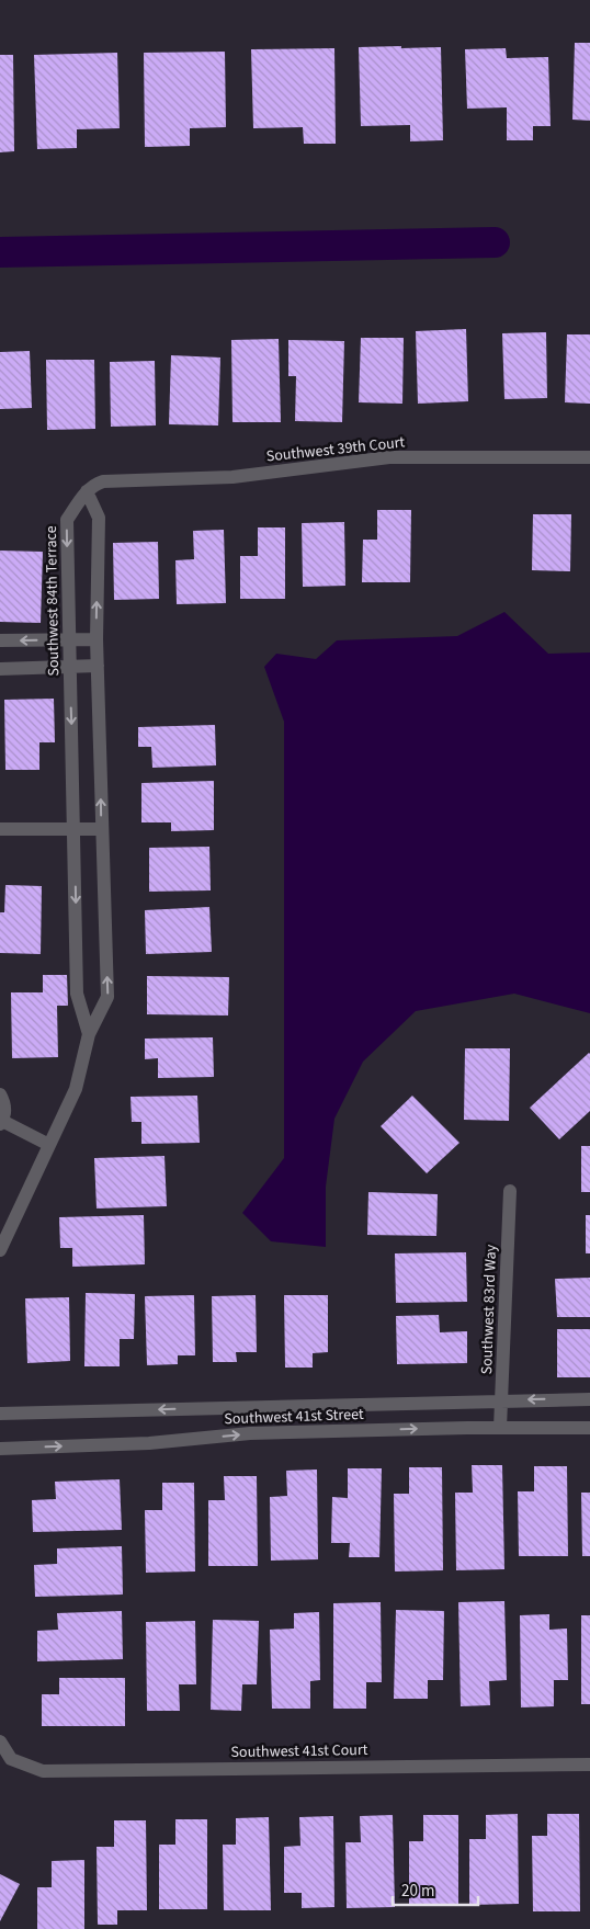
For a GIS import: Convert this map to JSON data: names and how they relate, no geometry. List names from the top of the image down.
{
  "streets": {
    "street": [
      "Southwest 39th Court",
      "Southwest 84th Terrace",
      "Southwest 83rd Way",
      "Southwest 41st Street",
      "Southwest 41st Court"
    ]
  },
  "crossings": [
    ["Southwest 39th Court", "Southwest 84th Terrace"],
    ["Southwest 83rd Way", "Southwest 41st Street"]
  ],
  "scale_bar": "20 m"
}
